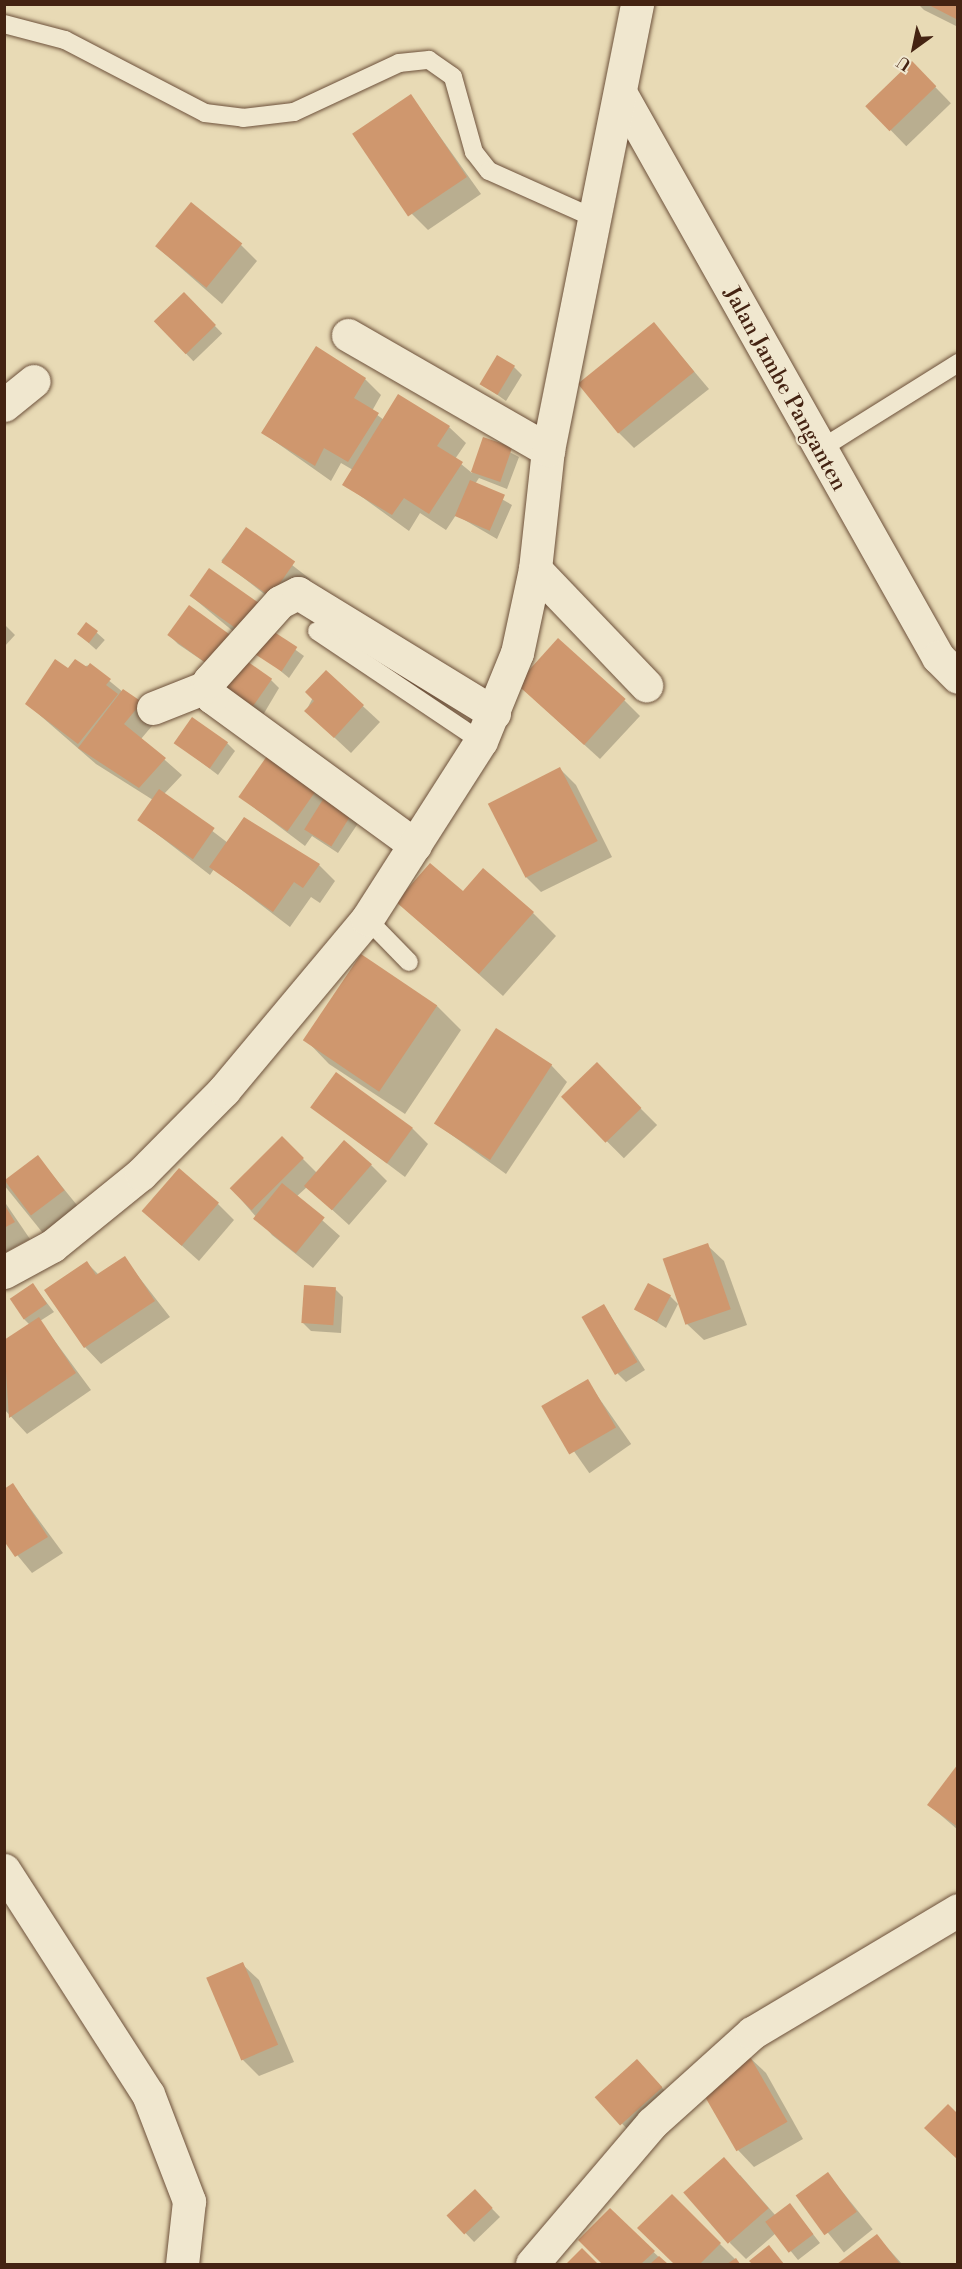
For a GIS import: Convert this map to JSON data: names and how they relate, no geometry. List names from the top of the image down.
{
  "streets": {
    "street": ["Jalan Jambe Panganten"]
  },
  "north": "bottom left"
}
